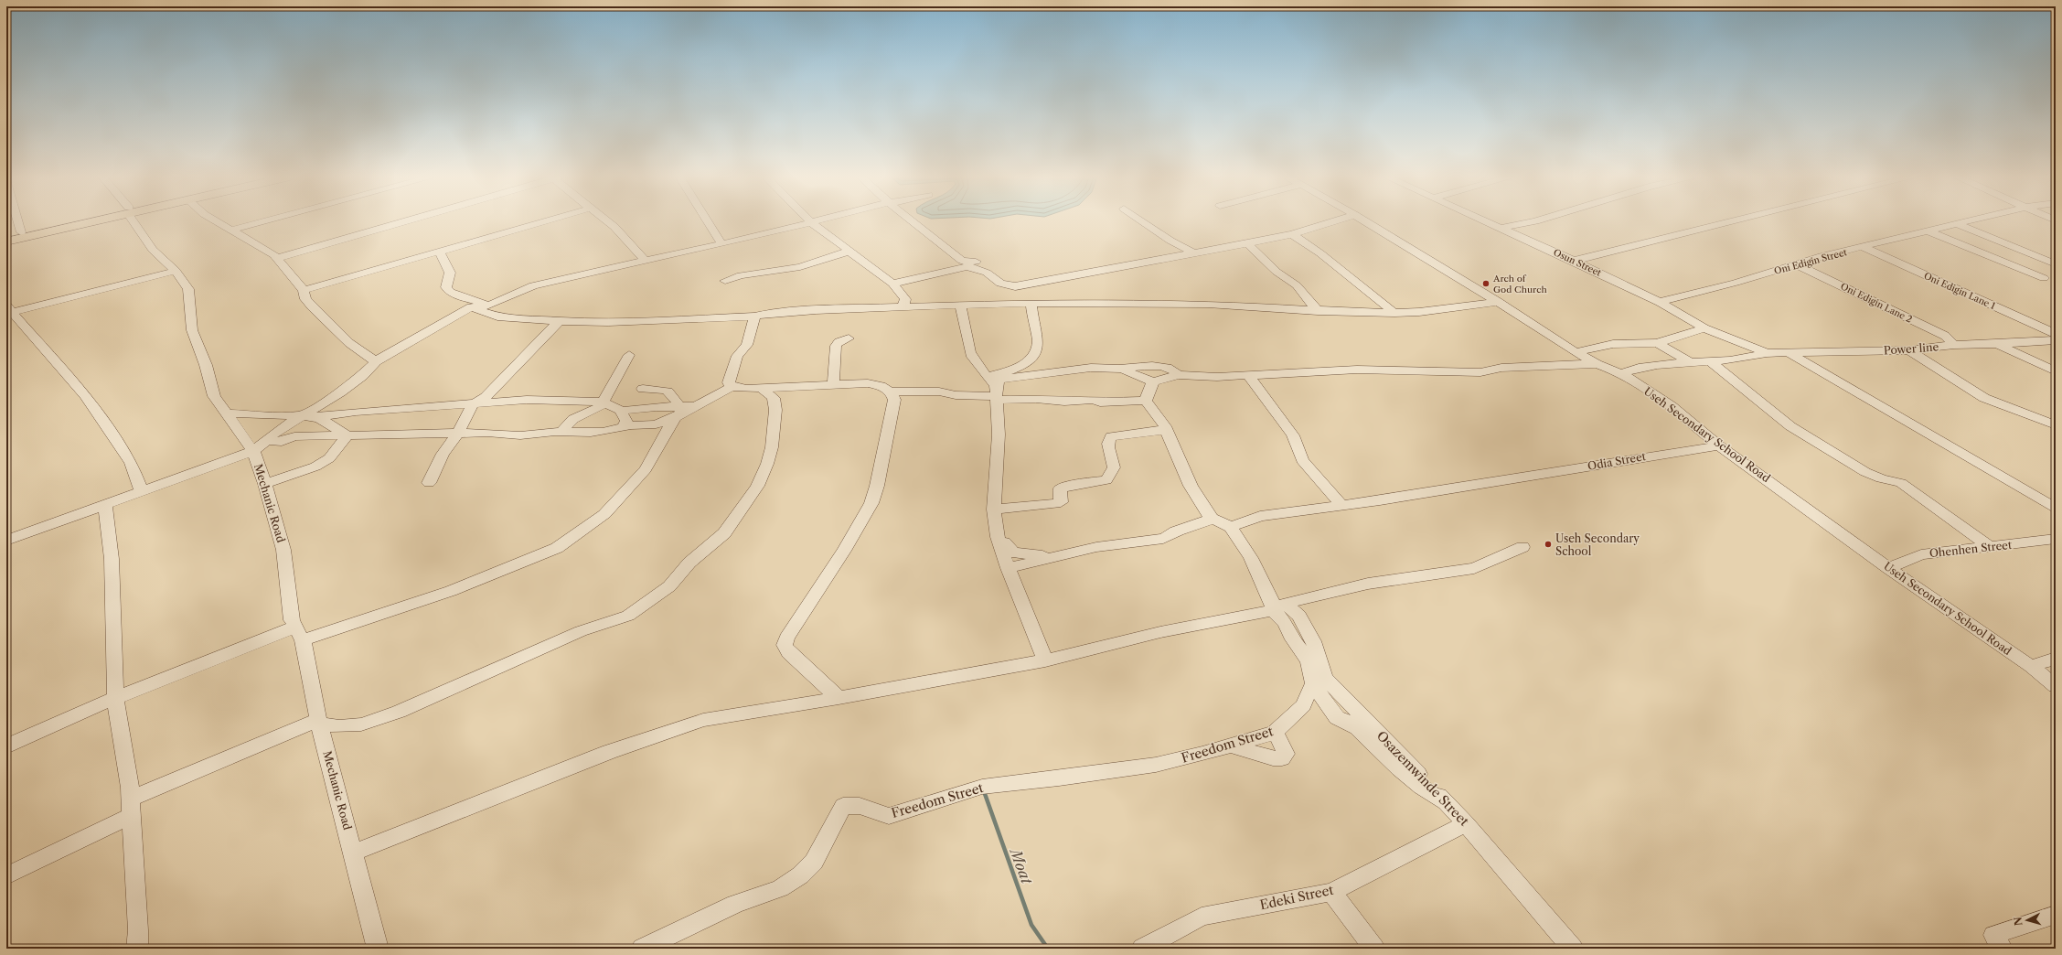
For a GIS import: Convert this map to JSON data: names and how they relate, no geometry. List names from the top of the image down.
{
  "streets": {
    "street": [
      "Oni Edigin Street",
      "Osun Street",
      "Oni Edigin Lane 1",
      "Oni Edigin Lane 2",
      "Power line",
      "Useh Secondary School Road",
      "Odia Street",
      "Mechanic Road",
      "Ohenhen Street",
      "Freedom Street",
      "Osazemwinde Street",
      "Edeki Street"
    ]
  },
  "crossings": [
    ["Oni Edigin Street", "Osun Street"],
    ["Oni Edigin Street", "Oni Edigin Lane 1"],
    ["Oni Edigin Street", "Oni Edigin Lane 2"],
    ["Osun Street", "Power line"],
    ["Oni Edigin Lane 2", "Power line"],
    ["Useh Secondary School Road", "Odia Street"],
    ["Useh Secondary School Road", "Ohenhen Street"],
    ["Freedom Street", "Osazemwinde Street"],
    ["Osazemwinde Street", "Edeki Street"]
  ],
  "water": ["Moat"],
  "places": ["Arch of God Church", "Useh Secondary School"],
  "north": "left"
}
